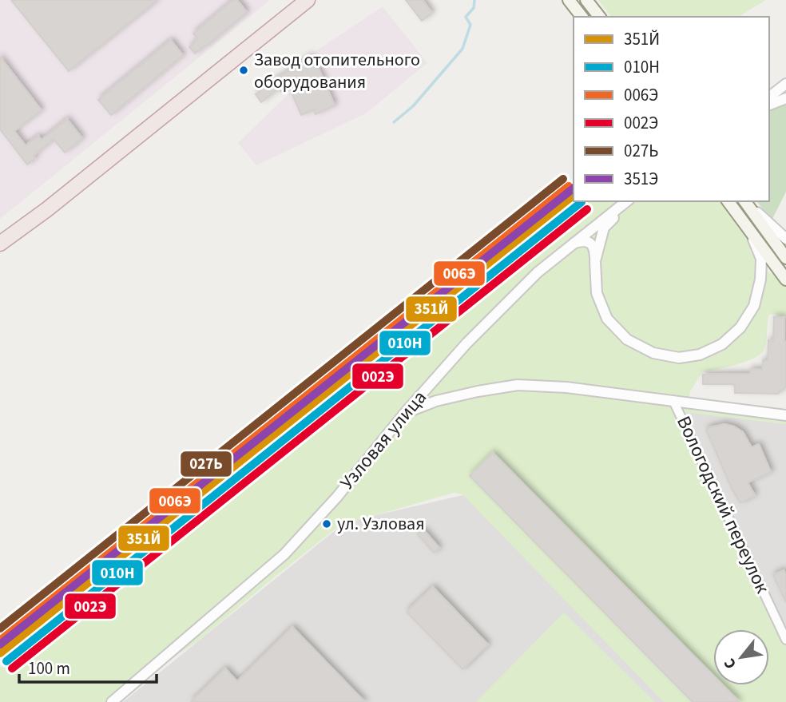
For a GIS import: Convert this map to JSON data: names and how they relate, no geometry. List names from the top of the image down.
{
  "streets": {
    "street": ["Узловая улица", "Вологодский переулок"]
  },
  "places": ["Завод отопительного оборудования", "ул. Узловая"],
  "lines": [
    "transit line 027Ь",
    "transit line 006Э",
    "transit line 351Э",
    "transit line 351Й",
    "transit line 010Н",
    "transit line 002Э"
  ],
  "legend": [
    "351Й",
    "010Н",
    "006Э",
    "002Э",
    "027Ь",
    "351Э"
  ],
  "scale_bar": "100 m",
  "north": "bottom left"
}
